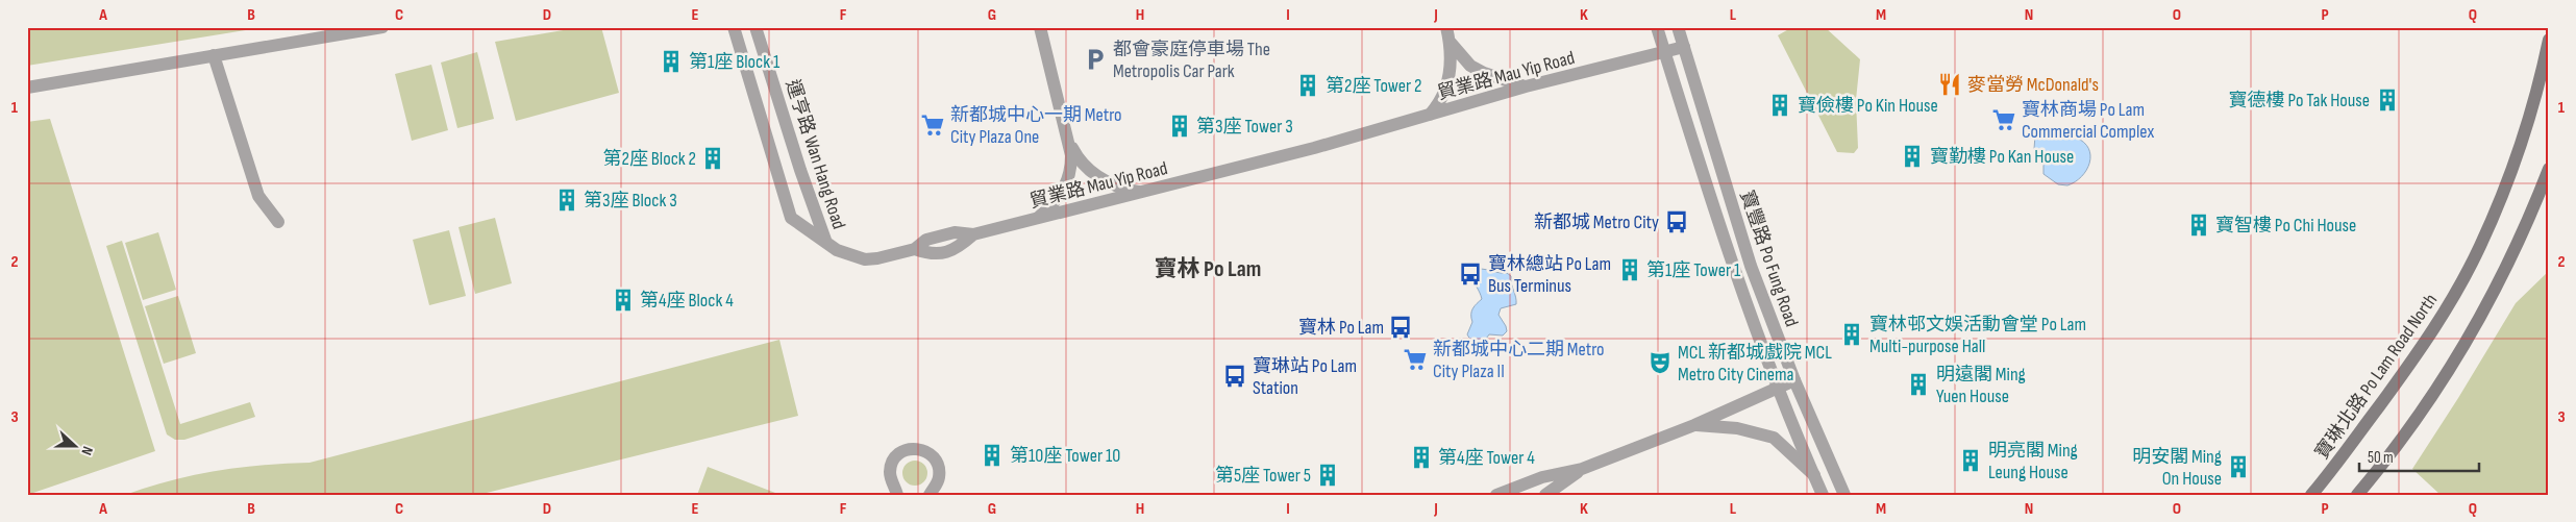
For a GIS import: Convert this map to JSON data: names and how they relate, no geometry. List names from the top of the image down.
{
  "streets": {
    "main road": ["寶琳北路 Po Lam Road North"],
    "street": ["貿業路 Mau Yip Road", "運亨路 Wan Hang Road", "寶豐路 Po Fung Road"]
  },
  "crossings": [
    ["貿業路 Mau Yip Road", "運亨路 Wan Hang Road"],
    ["貿業路 Mau Yip Road", "寶豐路 Po Fung Road"]
  ],
  "districts": ["寶林 Po Lam"],
  "places": {
    "parking": ["都會豪庭停車場 The Metropolis Car Park"],
    "building": [
      "第1座 Block 1",
      "第2座 Tower 2",
      "寶德樓 Po Tak House",
      "寶儉樓 Po Kin House",
      "第3座 Tower 3",
      "寶勤樓 Po Kan House",
      "第2座 Block 2",
      "第3座 Block 3",
      "寶智樓 Po Chi House",
      "第1座 Tower 1",
      "第4座 Block 4",
      "寶林邨文娛活動會堂 Po Lam Multi-purpose Hall",
      "明遠閣 Ming Yuen House",
      "第10座 Tower 10",
      "第4座 Tower 4",
      "明亮閣 Ming Leung House",
      "明安閣 Ming On House",
      "第5座 Tower 5"
    ],
    "restaurant": ["麥當勞 McDonald's"],
    "supermarket": ["寶林商場 Po Lam Commercial Complex", "新都城中心一期 Metro City Plaza One", "新都城中心二期 Metro City Plaza II"],
    "bus stop": [
      "新都城 Metro City",
      "寶林總站 Po Lam Bus Terminus",
      "寶林 Po Lam",
      "寶琳站 Po Lam Station"
    ],
    "theatre": ["MCL 新都城戲院 MCL Metro City Cinema"]
  },
  "scale_bar": "50 m",
  "north": "right",
  "grid": {
    "columns": [
      "A",
      "B",
      "C",
      "D",
      "E",
      "F",
      "G",
      "H",
      "I",
      "J",
      "K",
      "L",
      "M",
      "N",
      "O",
      "P",
      "Q"
    ],
    "rows": ["1", "2", "3"]
  }
}
